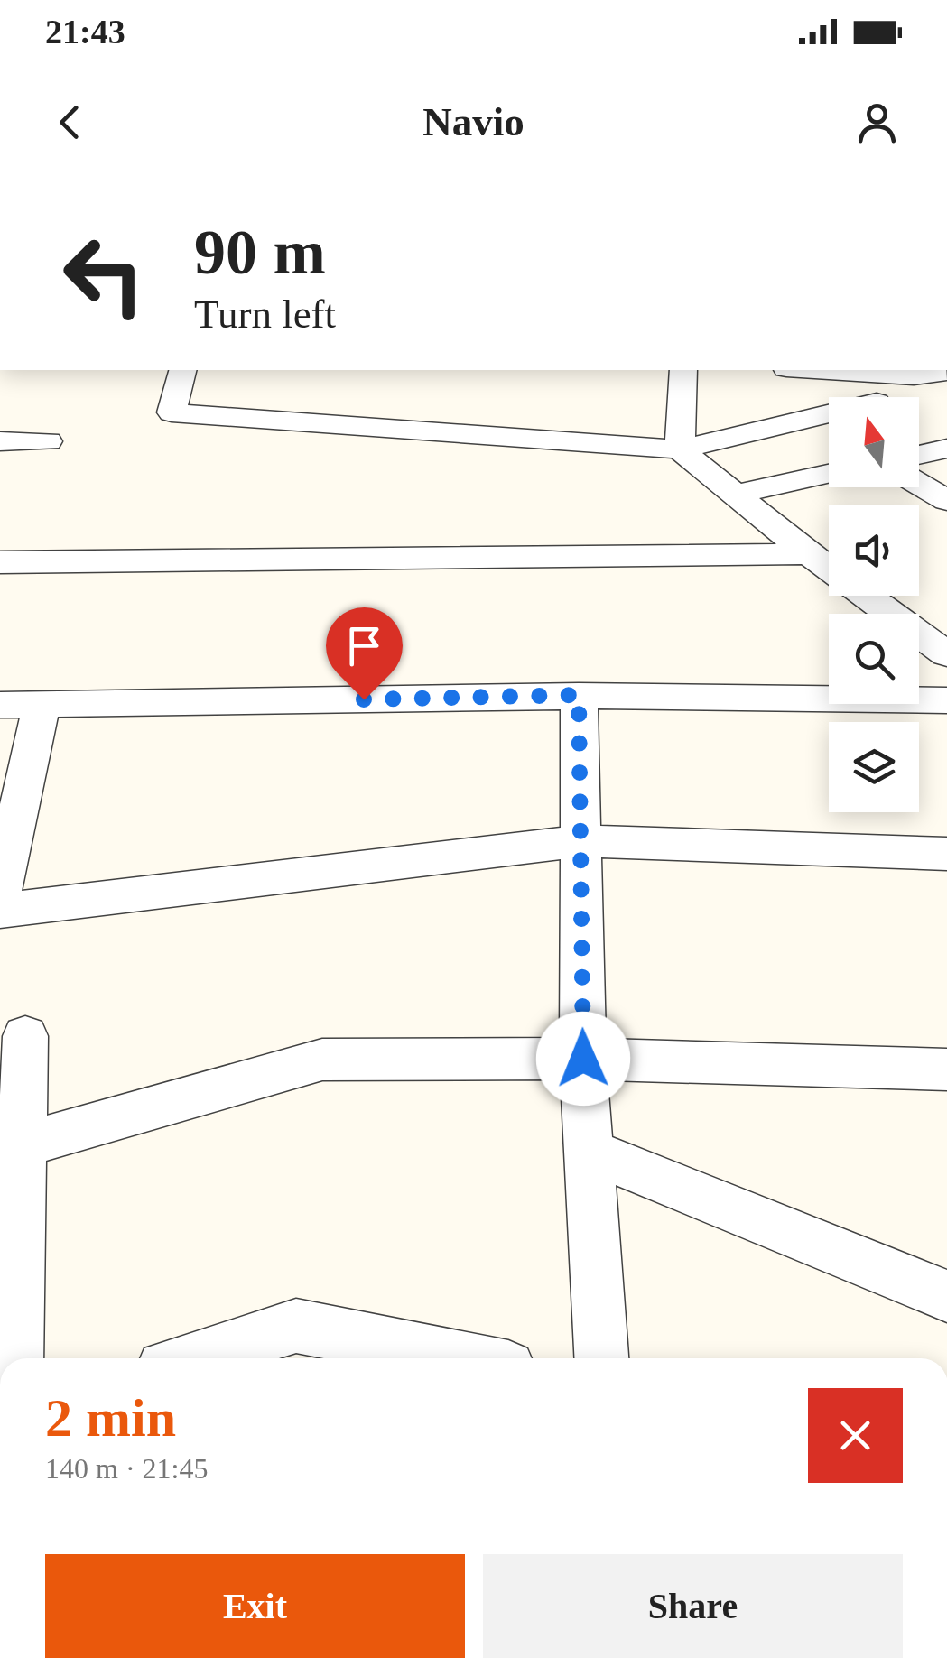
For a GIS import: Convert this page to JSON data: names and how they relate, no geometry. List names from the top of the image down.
{
  "north": "top",
  "page": {
    "status": "21:43",
    "header": "Navio",
    "turn": ["90 m", "Turn left"],
    "heading": ["2 min", "140 m · 21:45"],
    "buttons": ["Exit", "Share"]
  }
}
